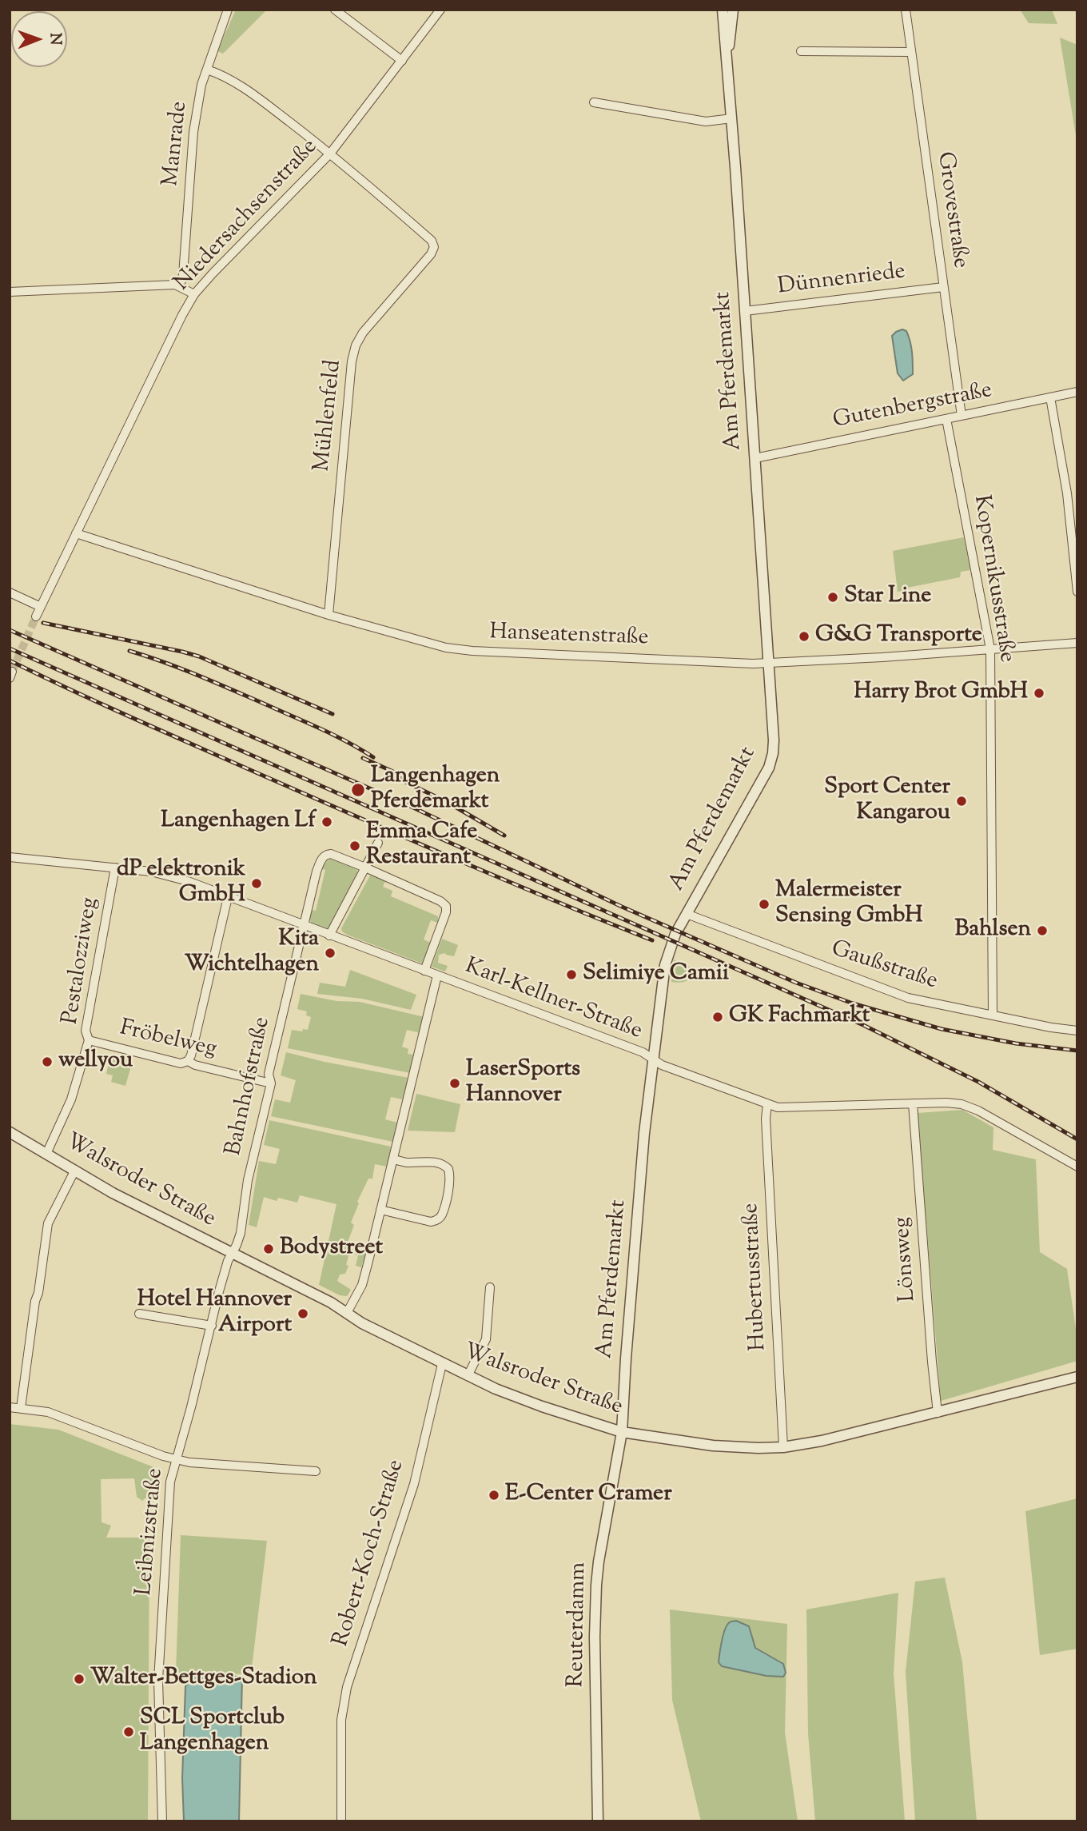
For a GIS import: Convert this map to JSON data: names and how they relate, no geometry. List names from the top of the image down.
{
  "streets": {
    "street": [
      "Manrade",
      "Grovestraße",
      "Niedersachsenstraße",
      "Dünnenriede",
      "Am Pferdemarkt",
      "Gutenbergstraße",
      "Mühlenfeld",
      "Kopernikusstraße",
      "Hanseatenstraße",
      "Pestalozziweg",
      "Gaußstraße",
      "Karl-Kellner-Straße",
      "Fröbelweg",
      "Bahnhofstraße",
      "Walsroder Straße",
      "Lönsweg",
      "Hubertusstraße",
      "Leibnizstraße",
      "Robert-Koch-Straße",
      "Reuterdamm"
    ]
  },
  "crossings": [
    ["Grovestraße", "Dünnenriede"],
    ["Grovestraße", "Gutenbergstraße"],
    ["Niedersachsenstraße", "Mühlenfeld"],
    ["Niedersachsenstraße", "Hanseatenstraße"],
    ["Dünnenriede", "Am Pferdemarkt"],
    ["Am Pferdemarkt", "Gutenbergstraße"],
    ["Am Pferdemarkt", "Hanseatenstraße"],
    ["Am Pferdemarkt", "Gaußstraße"],
    ["Am Pferdemarkt", "Karl-Kellner-Straße"],
    ["Am Pferdemarkt", "Walsroder Straße"],
    ["Am Pferdemarkt", "Reuterdamm"],
    ["Gutenbergstraße", "Kopernikusstraße"],
    ["Mühlenfeld", "Hanseatenstraße"],
    ["Kopernikusstraße", "Hanseatenstraße"],
    ["Kopernikusstraße", "Gaußstraße"],
    ["Pestalozziweg", "Karl-Kellner-Straße"],
    ["Pestalozziweg", "Fröbelweg"],
    ["Pestalozziweg", "Walsroder Straße"],
    ["Karl-Kellner-Straße", "Bahnhofstraße"],
    ["Karl-Kellner-Straße", "Lönsweg"],
    ["Karl-Kellner-Straße", "Hubertusstraße"],
    ["Fröbelweg", "Bahnhofstraße"],
    ["Bahnhofstraße", "Walsroder Straße"],
    ["Bahnhofstraße", "Leibnizstraße"],
    ["Walsroder Straße", "Lönsweg"],
    ["Walsroder Straße", "Hubertusstraße"],
    ["Walsroder Straße", "Leibnizstraße"],
    ["Walsroder Straße", "Robert-Koch-Straße"],
    ["Walsroder Straße", "Reuterdamm"]
  ],
  "places": [
    "Star Line",
    "G&G Transporte",
    "Harry Brot GmbH",
    "Langenhagen Pferdemarkt",
    "Sport Center Kangarou",
    "Langenhagen Lf",
    "Emma Cafe Restaurant",
    "dP elektronik GmbH",
    "Malermeister Sensing GmbH",
    "Bahlsen",
    "Kita Wichtelhagen",
    "Selimiye Camii",
    "GK Fachmarkt",
    "wellyou",
    "LaserSports Hannover",
    "Bodystreet",
    "Hotel Hannover Airport",
    "E-Center Cramer",
    "Walter-Bettges-Stadion",
    "SCL Sportclub Langenhagen"
  ],
  "north": "right"
}
